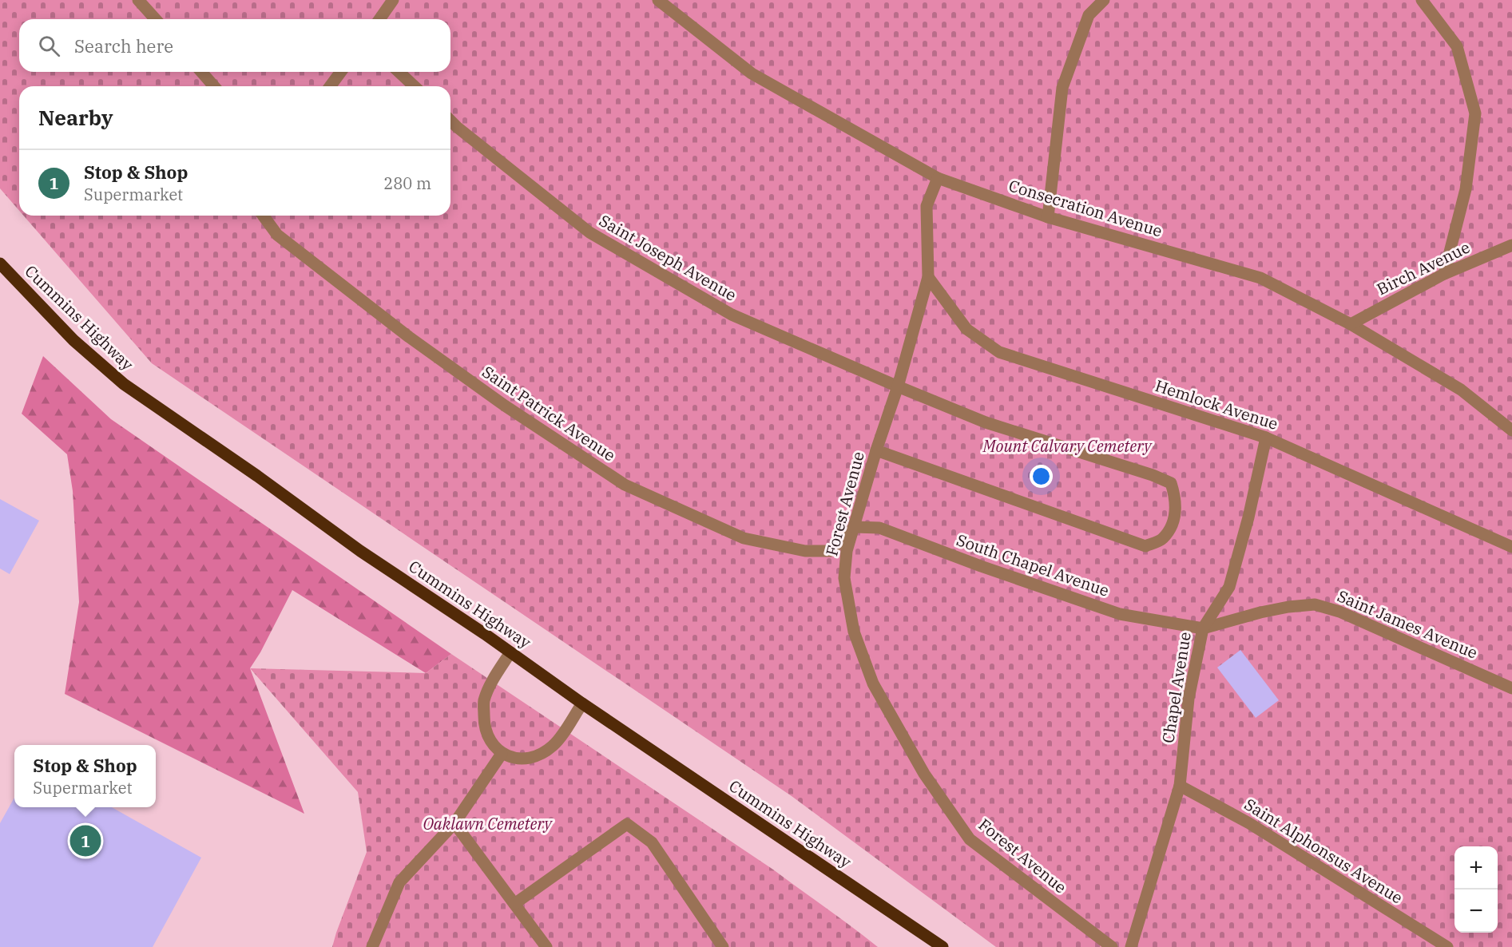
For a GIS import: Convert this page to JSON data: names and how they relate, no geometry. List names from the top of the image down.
{
  "streets": {
    "main road": ["Cummins Highway"],
    "lane": [
      "Consecration Avenue",
      "Saint Joseph Avenue",
      "Birch Avenue",
      "Hemlock Avenue",
      "Saint Patrick Avenue",
      "Forest Avenue",
      "South Chapel Avenue",
      "Saint James Avenue",
      "Chapel Avenue",
      "Saint Alphonsus Avenue"
    ]
  },
  "crossings": [
    ["Consecration Avenue", "Birch Avenue"],
    ["Consecration Avenue", "Forest Avenue"],
    ["Saint Joseph Avenue", "Forest Avenue"],
    ["Hemlock Avenue", "Forest Avenue"],
    ["Hemlock Avenue", "Chapel Avenue"],
    ["Saint Patrick Avenue", "Forest Avenue"],
    ["Saint Patrick Avenue", "South Chapel Avenue"],
    ["Forest Avenue", "South Chapel Avenue"],
    ["South Chapel Avenue", "Saint James Avenue"],
    ["South Chapel Avenue", "Chapel Avenue"],
    ["Saint James Avenue", "Chapel Avenue"],
    ["Chapel Avenue", "Saint Alphonsus Avenue"]
  ],
  "parks": ["Mount Calvary Cemetery", "Oaklawn Cemetery"],
  "page": {
    "search": "Search here",
    "heading": "Nearby",
    "list": [
      {
        "mark": "1",
        "name": "Stop & Shop",
        "note": "Supermarket",
        "value": "280 m"
      }
    ],
    "popup": ["Stop & Shop", "Supermarket"],
    "pins": "1",
    "map_buttons": ["+", "−"]
  }
}
